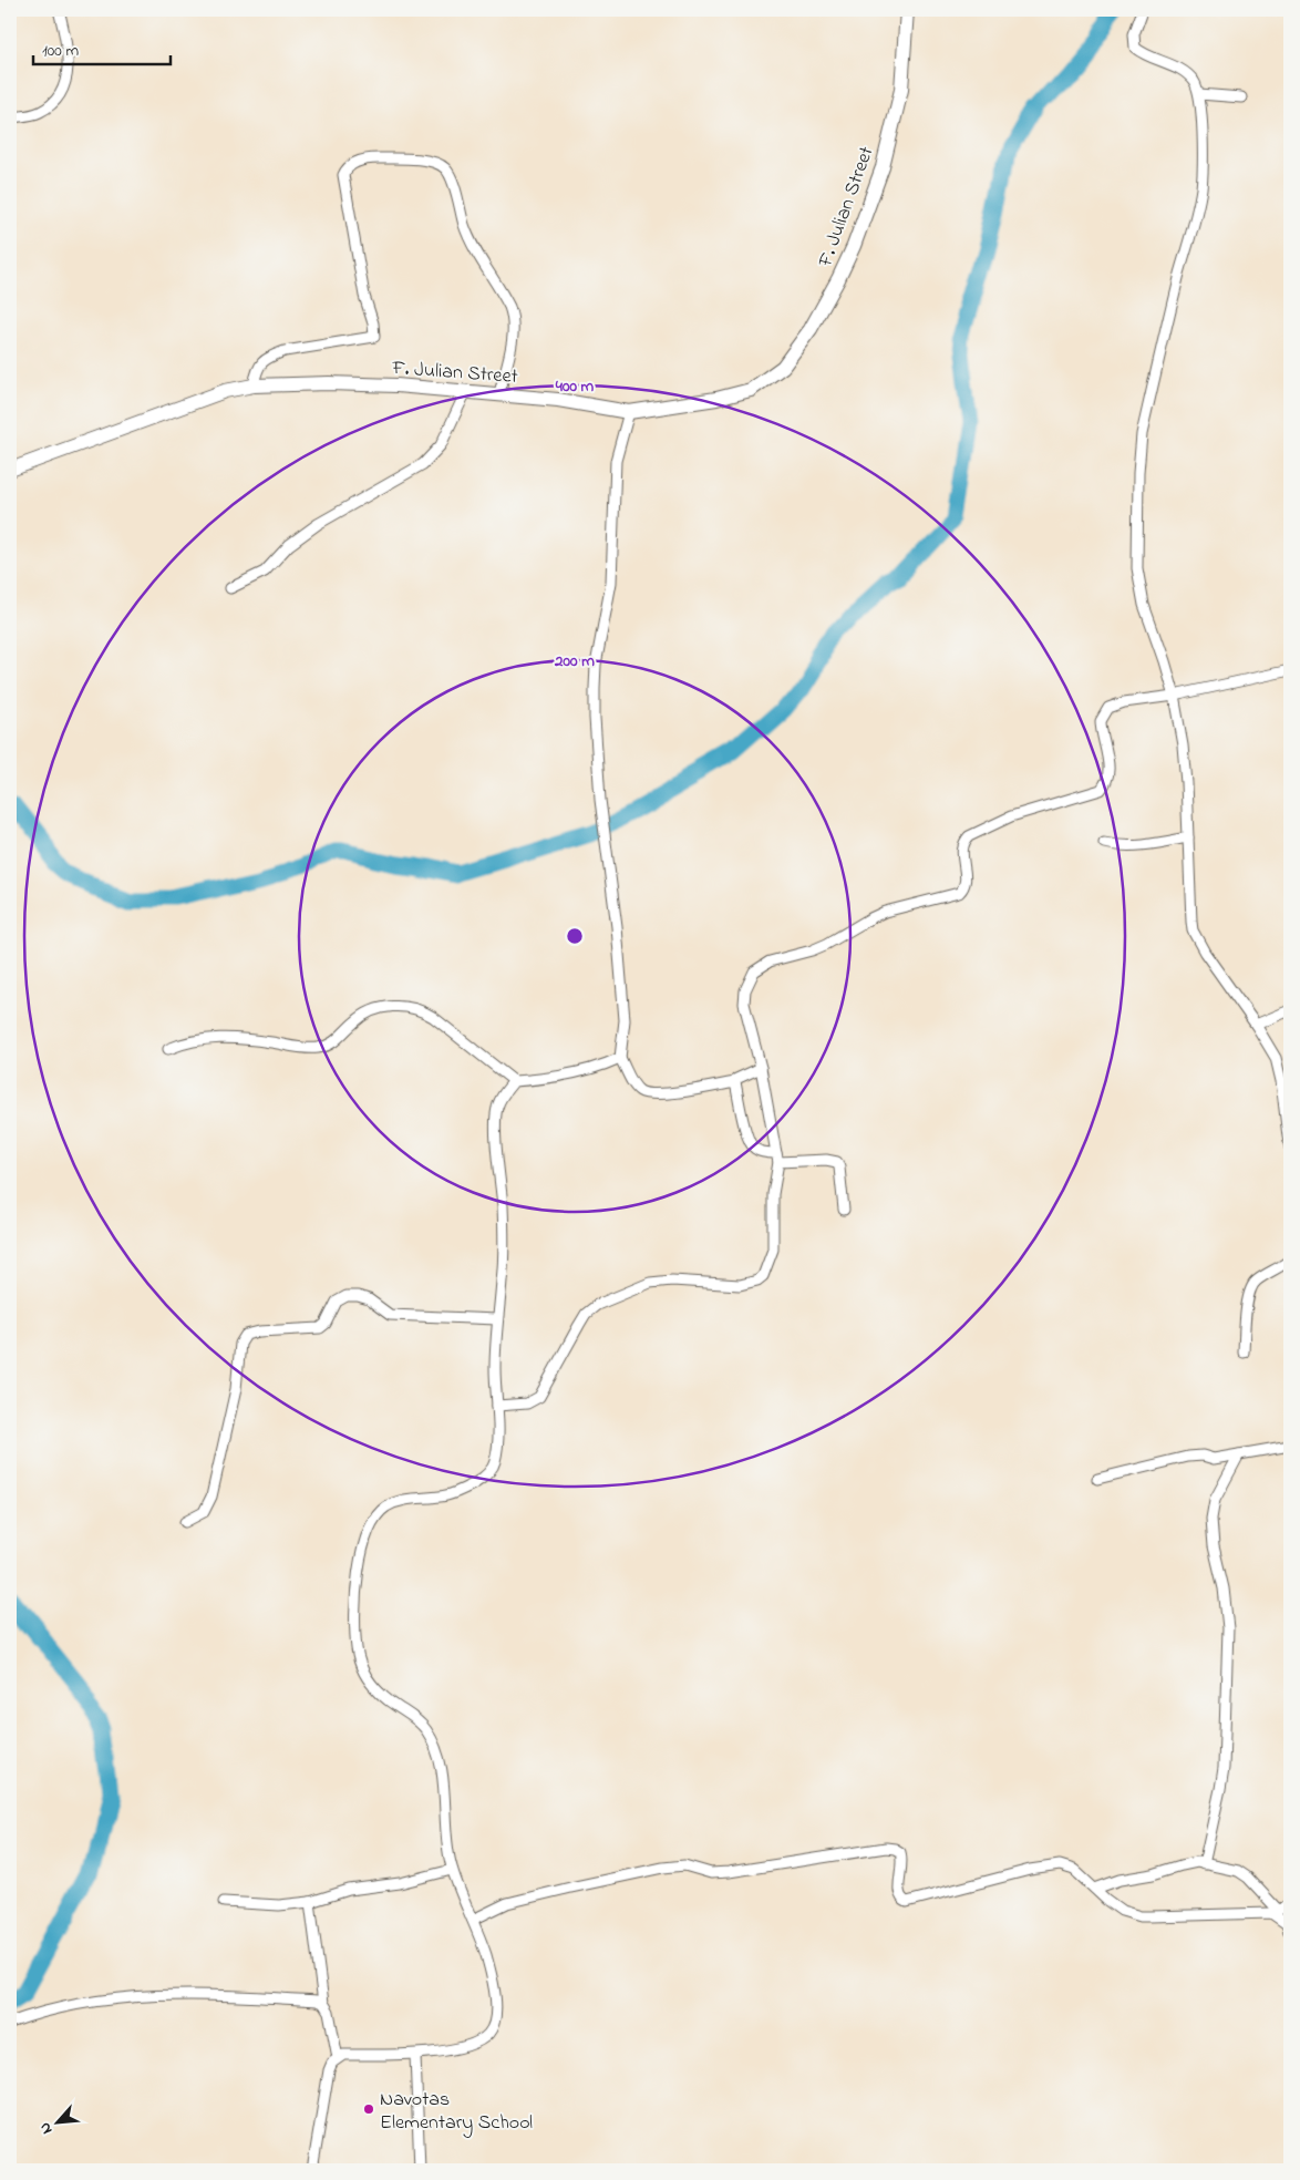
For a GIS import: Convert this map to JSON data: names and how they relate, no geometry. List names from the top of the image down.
{
  "streets": {
    "street": ["F. Julian Street"]
  },
  "places": ["Navotas Elementary School"],
  "scale_bar": "100 m",
  "north": "bottom left",
  "rings": ["400 m", "200 m"]
}
